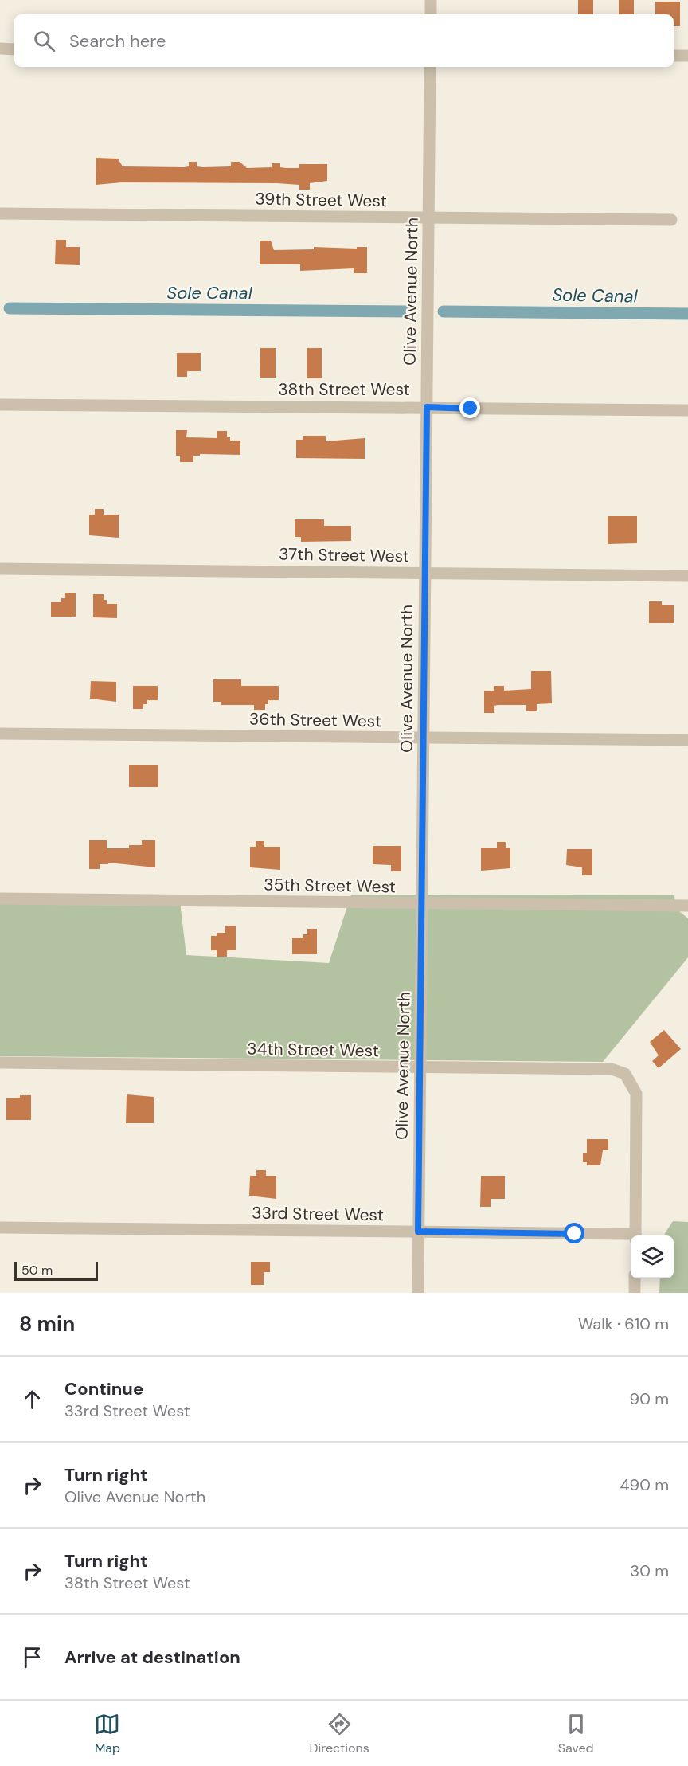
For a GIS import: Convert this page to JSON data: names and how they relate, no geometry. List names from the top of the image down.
{
  "streets": {
    "street": [
      "39th Street West",
      "Olive Avenue North",
      "38th Street West",
      "37th Street West",
      "36th Street West",
      "35th Street West",
      "34th Street West",
      "33rd Street West"
    ]
  },
  "crossings": [
    ["39th Street West", "Olive Avenue North"],
    ["Olive Avenue North", "38th Street West"],
    ["Olive Avenue North", "37th Street West"],
    ["Olive Avenue North", "36th Street West"],
    ["Olive Avenue North", "35th Street West"],
    ["Olive Avenue North", "34th Street West"],
    ["Olive Avenue North", "33rd Street West"]
  ],
  "water": ["Sole Canal"],
  "scale_bar": "50 m",
  "page": {
    "search": "Search here",
    "scale": "50 m",
    "heading": ["8 min", "Walk · 610 m"],
    "list": [
      ["Continue", "33rd Street West", "90 m"],
      ["Turn right", "Olive Avenue North", "490 m"],
      ["Turn right", "38th Street West", "30 m"],
      "Arrive at destination"
    ],
    "nav": ["Map", "Directions", "Saved"]
  }
}
